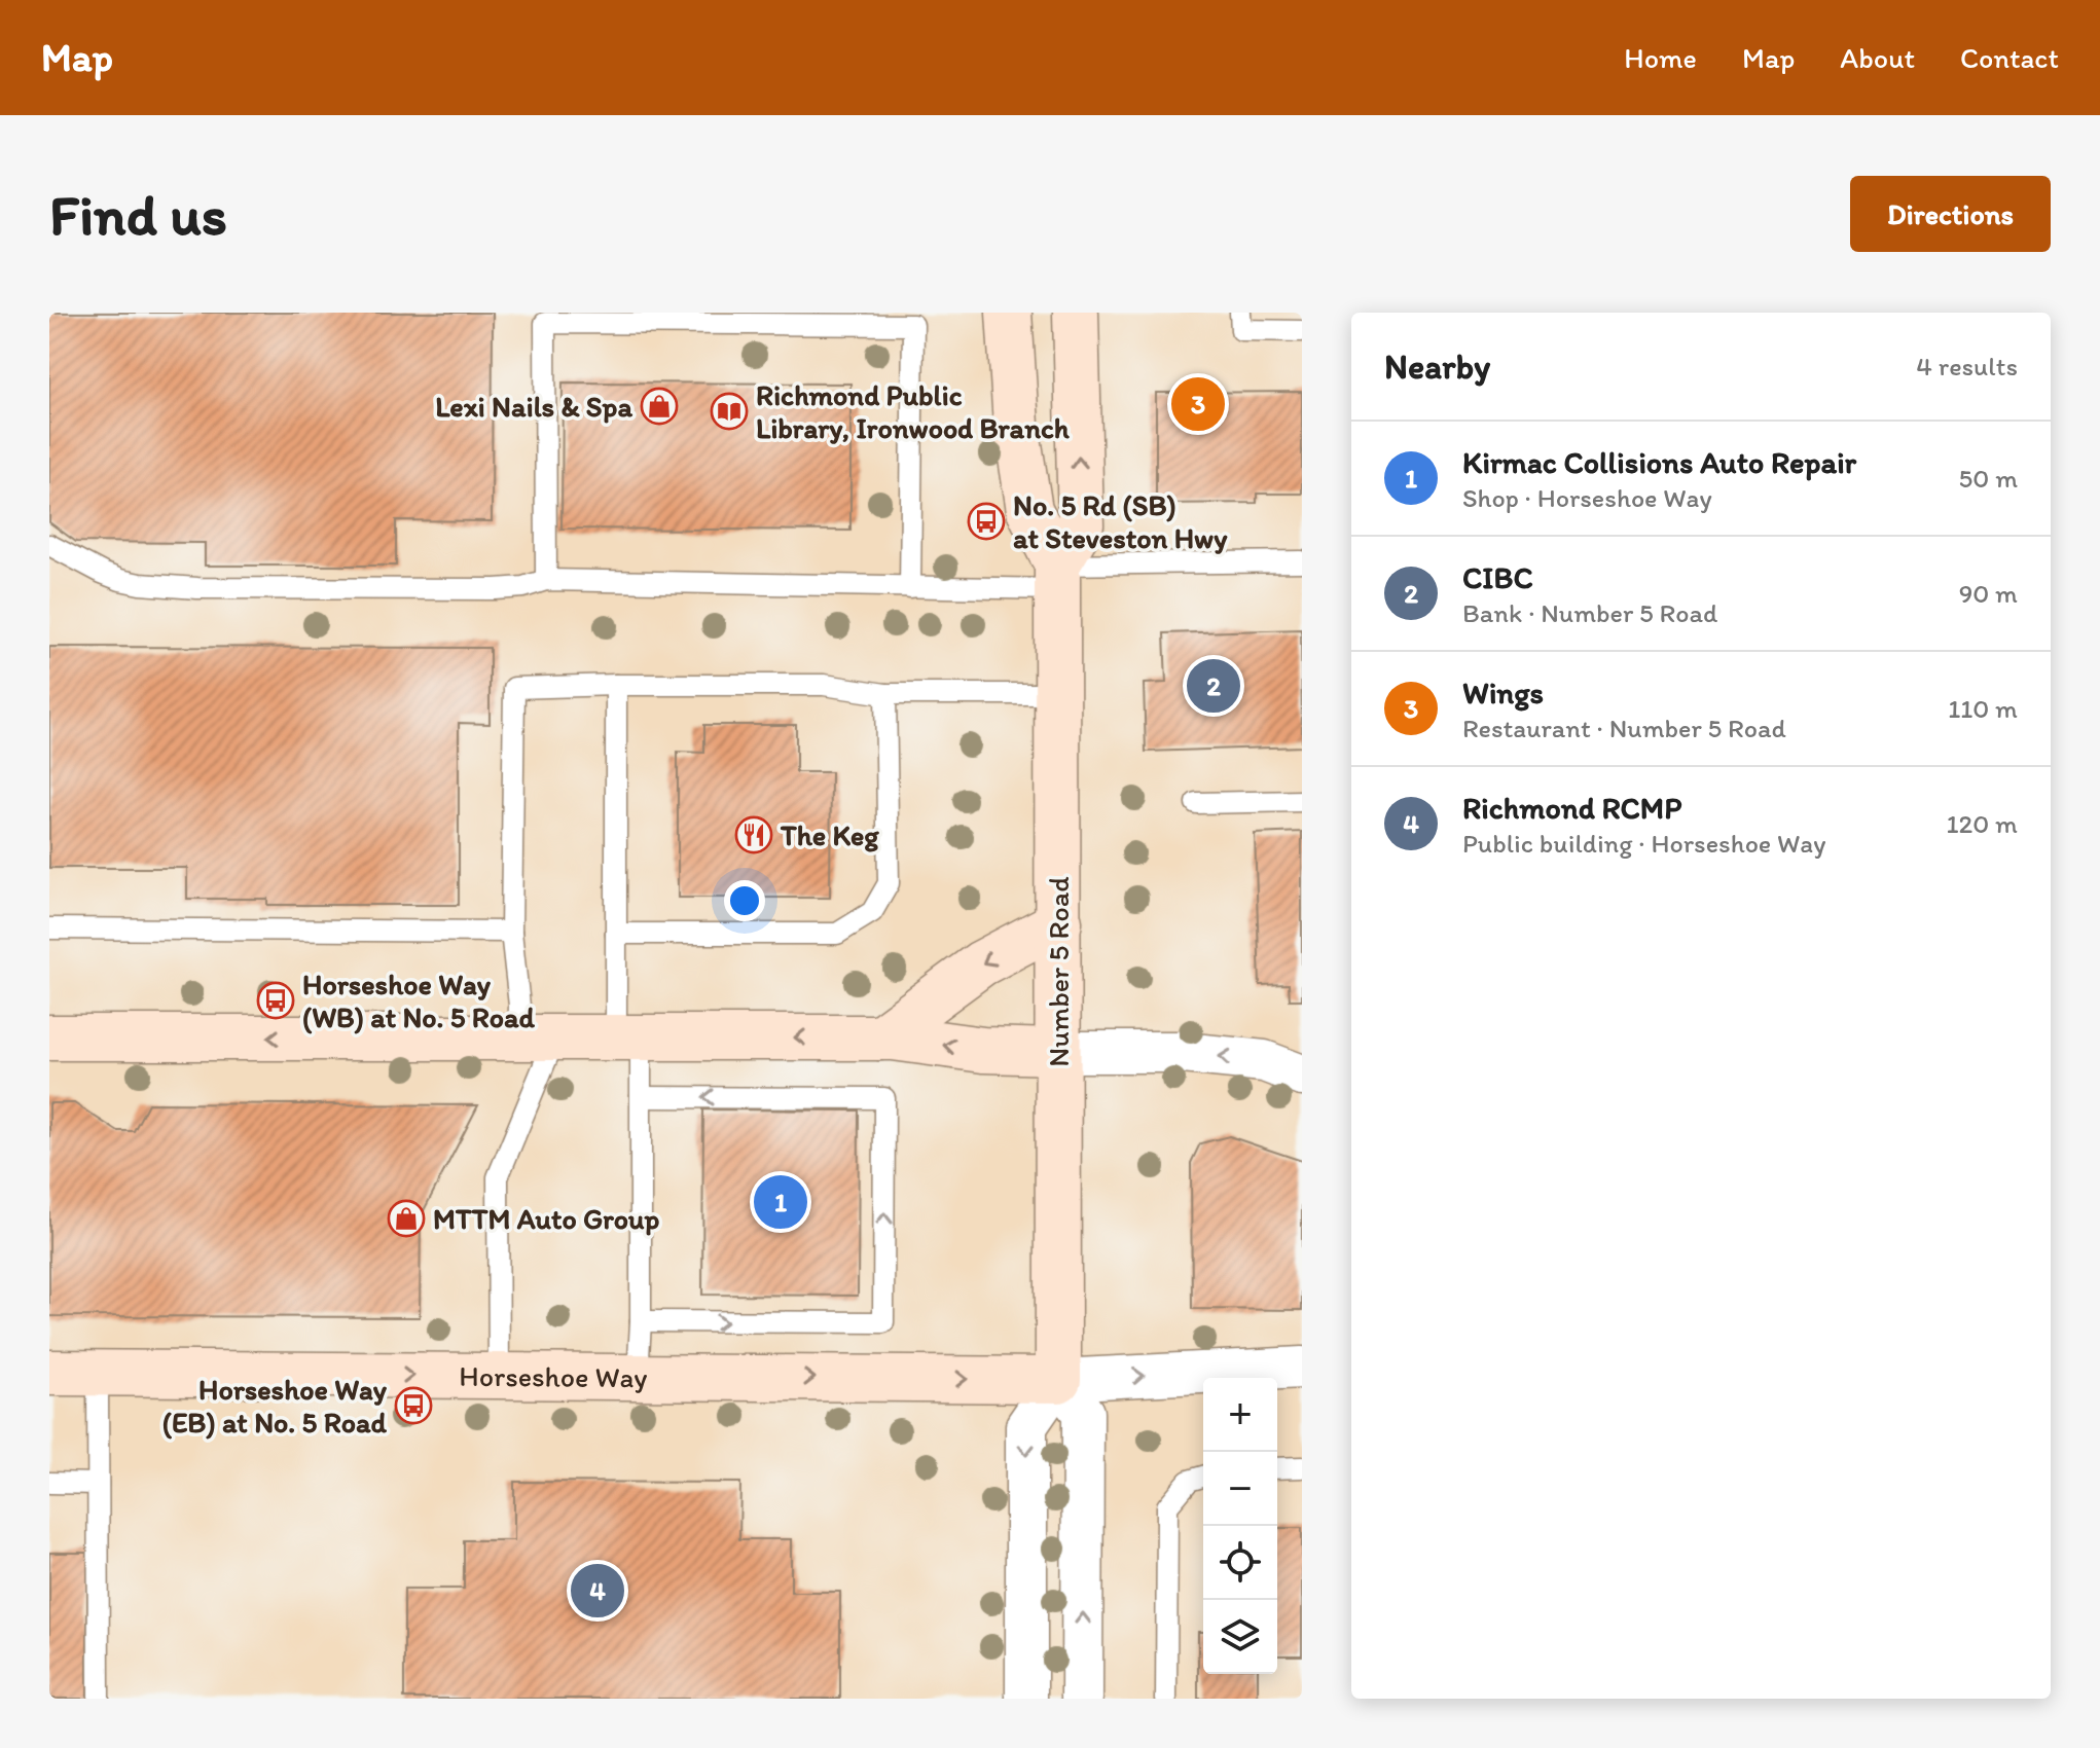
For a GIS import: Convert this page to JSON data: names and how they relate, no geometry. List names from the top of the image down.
{
  "streets": {
    "street": ["Number 5 Road", "Horseshoe Way"]
  },
  "crossings": [
    ["Number 5 Road", "Horseshoe Way"]
  ],
  "places": {
    "shop": ["Lexi Nails & Spa", "MTTM Auto Group"],
    "library": ["Richmond Public Library, Ironwood Branch"],
    "bus stop": ["No. 5 Rd (SB) at Steveston Hwy", "Horseshoe Way (WB) at No. 5 Road", "Horseshoe Way (EB) at No. 5 Road"],
    "restaurant": ["The Keg"]
  },
  "page": {
    "header": "Map",
    "nav": [
      "Home",
      "Map",
      "About",
      "Contact"
    ],
    "buttons": "Directions",
    "title": "Find us",
    "heading": ["Nearby", "4 results"],
    "pins": [
      "3",
      "2",
      "1",
      "4"
    ],
    "list": [
      {
        "mark": "1",
        "name": "Kirmac Collisions Auto Repair",
        "note": "Shop · Horseshoe Way",
        "value": "50 m"
      },
      {
        "mark": "2",
        "name": "CIBC",
        "note": "Bank · Number 5 Road",
        "value": "90 m"
      },
      {
        "mark": "3",
        "name": "Wings",
        "note": "Restaurant · Number 5 Road",
        "value": "110 m"
      },
      {
        "mark": "4",
        "name": "Richmond RCMP",
        "note": "Public building · Horseshoe Way",
        "value": "120 m"
      }
    ],
    "map_buttons": ["+", "−"]
  }
}
